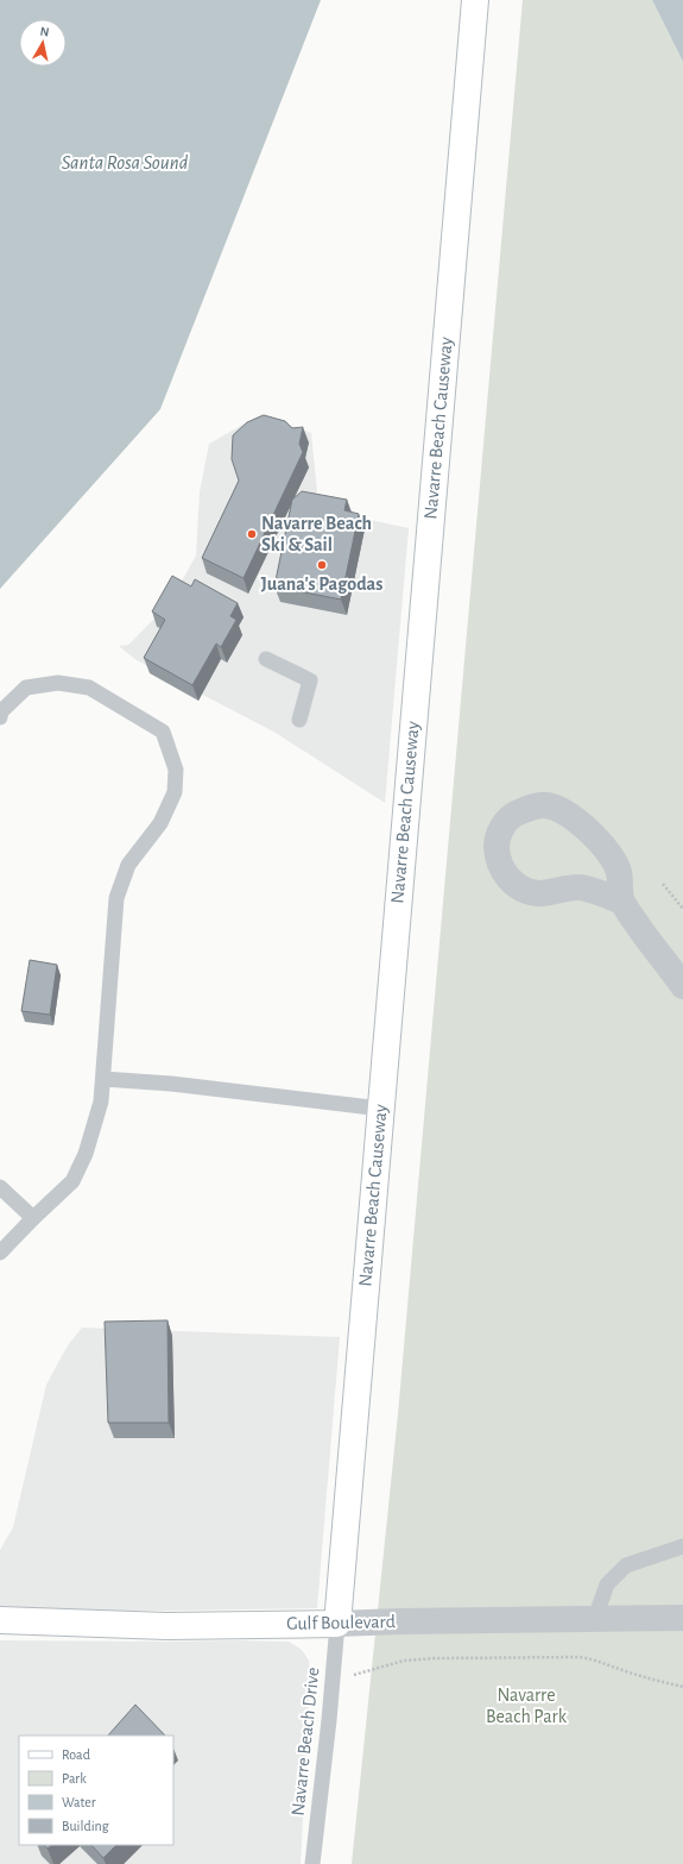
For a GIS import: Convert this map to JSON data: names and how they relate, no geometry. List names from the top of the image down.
{
  "streets": {
    "main road": ["Navarre Beach Causeway", "Gulf Boulevard"],
    "lane": ["Navarre Beach Drive"]
  },
  "crossings": [
    ["Navarre Beach Causeway", "Gulf Boulevard"],
    ["Navarre Beach Causeway", "Navarre Beach Drive"],
    ["Gulf Boulevard", "Navarre Beach Drive"]
  ],
  "water": ["Santa Rosa Sound"],
  "parks": ["Navarre Beach Park"],
  "places": ["Navarre Beach Ski & Sail", "Juana's Pagodas"],
  "legend": [
    "Road",
    "Park",
    "Water",
    "Building"
  ],
  "north": "top"
}
